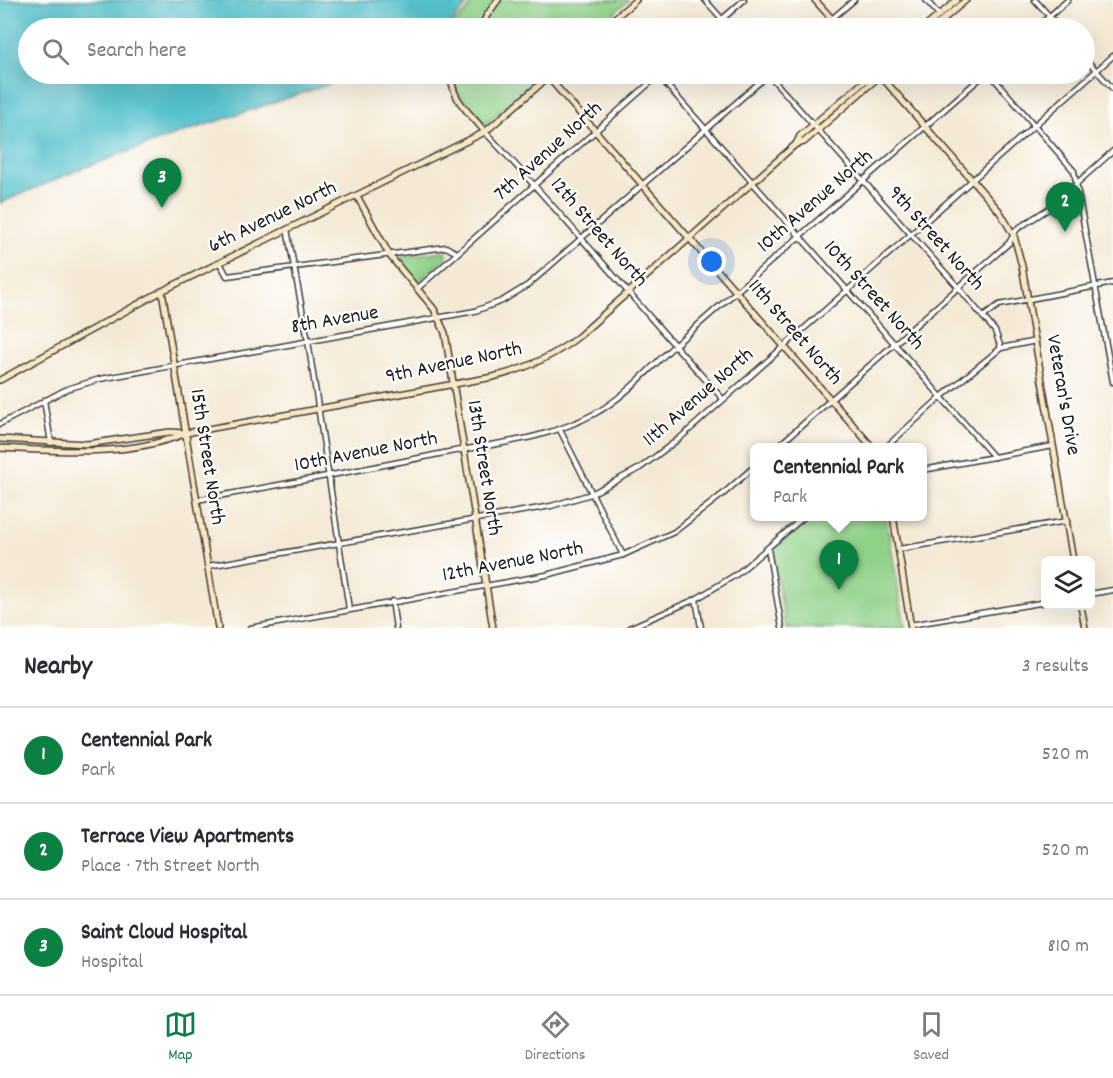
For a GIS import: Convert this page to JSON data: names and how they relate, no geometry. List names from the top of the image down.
{
  "streets": {
    "street": [
      "7th Avenue North",
      "10th Avenue North",
      "6th Avenue North",
      "12th Street North",
      "9th Street North",
      "10th Street North",
      "8th Avenue",
      "11th Street North",
      "9th Avenue North",
      "Veteran's Drive",
      "11th Avenue North",
      "15th Street North",
      "13th Street North",
      "12th Avenue North"
    ]
  },
  "crossings": [
    ["7th Avenue North", "12th Street North"],
    ["7th Avenue North", "11th Street North"],
    ["7th Avenue North", "13th Street North"],
    ["10th Avenue North", "12th Street North"],
    ["10th Avenue North", "9th Street North"],
    ["10th Avenue North", "10th Street North"],
    ["10th Avenue North", "11th Street North"],
    ["10th Avenue North", "Veteran's Drive"],
    ["10th Avenue North", "15th Street North"],
    ["10th Avenue North", "13th Street North"],
    ["6th Avenue North", "12th Street North"],
    ["6th Avenue North", "15th Street North"],
    ["6th Avenue North", "13th Street North"],
    ["12th Street North", "8th Avenue"],
    ["12th Street North", "9th Avenue North"],
    ["12th Street North", "11th Avenue North"],
    ["9th Street North", "9th Avenue North"],
    ["9th Street North", "11th Avenue North"],
    ["10th Street North", "8th Avenue"],
    ["10th Street North", "9th Avenue North"],
    ["10th Street North", "11th Avenue North"],
    ["8th Avenue", "11th Street North"],
    ["8th Avenue", "15th Street North"],
    ["8th Avenue", "13th Street North"],
    ["11th Street North", "9th Avenue North"],
    ["11th Street North", "11th Avenue North"],
    ["9th Avenue North", "15th Street North"],
    ["9th Avenue North", "13th Street North"],
    ["Veteran's Drive", "11th Avenue North"],
    ["11th Avenue North", "15th Street North"],
    ["11th Avenue North", "13th Street North"],
    ["13th Street North", "12th Avenue North"]
  ],
  "page": {
    "search": "Search here",
    "pins": ["3", "2", "1"],
    "popup": ["Centennial Park", "Park"],
    "heading": ["Nearby", "3 results"],
    "list": [
      {
        "mark": "1",
        "name": "Centennial Park",
        "note": "Park",
        "value": "520 m"
      },
      {
        "mark": "2",
        "name": "Terrace View Apartments",
        "note": "Place · 7th Street North",
        "value": "520 m"
      },
      {
        "mark": "3",
        "name": "Saint Cloud Hospital",
        "note": "Hospital",
        "value": "810 m"
      }
    ],
    "nav": ["Map", "Directions", "Saved"]
  }
}
